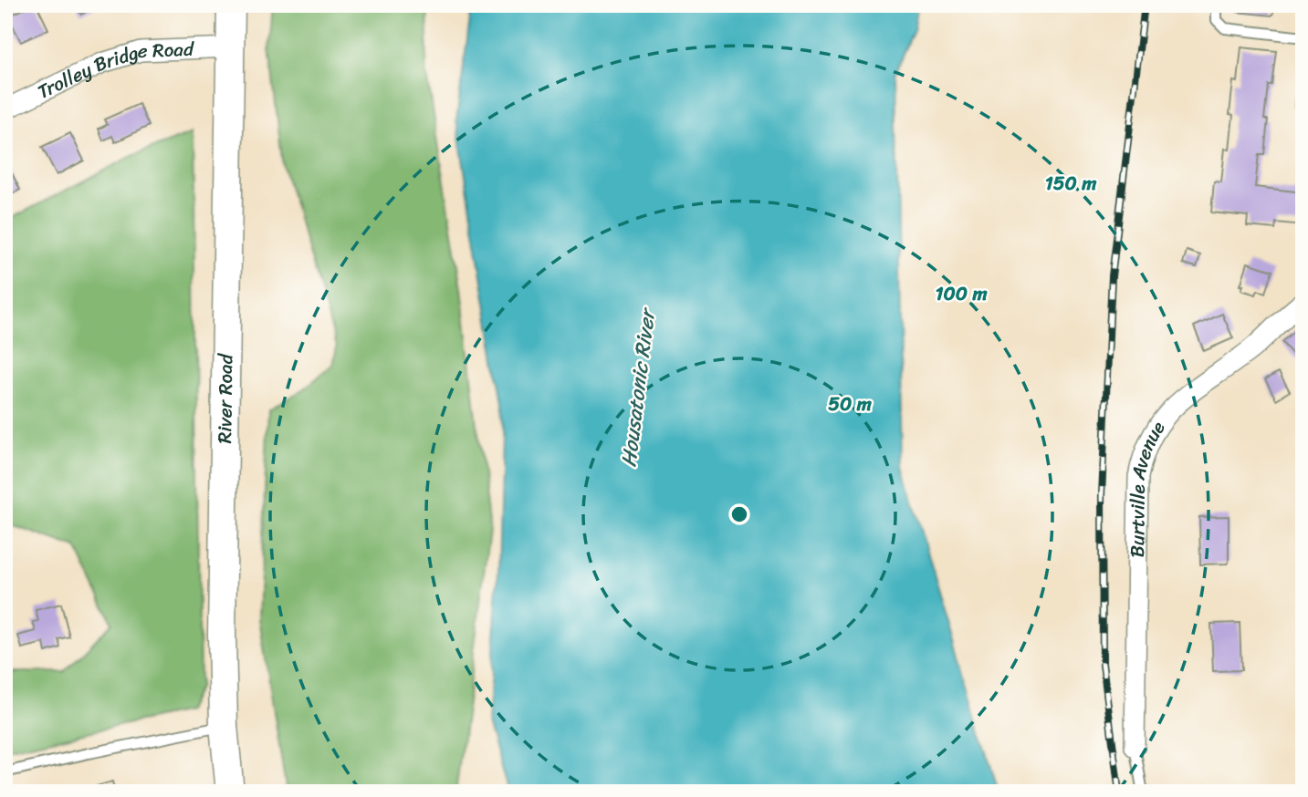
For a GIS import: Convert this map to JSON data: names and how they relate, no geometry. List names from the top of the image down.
{
  "streets": {
    "main road": ["River Road"],
    "street": ["Trolley Bridge Road", "Burtville Avenue"]
  },
  "crossings": [
    ["Trolley Bridge Road", "River Road"]
  ],
  "water": ["Housatonic River"],
  "rings": ["150 m", "100 m", "50 m"]
}
